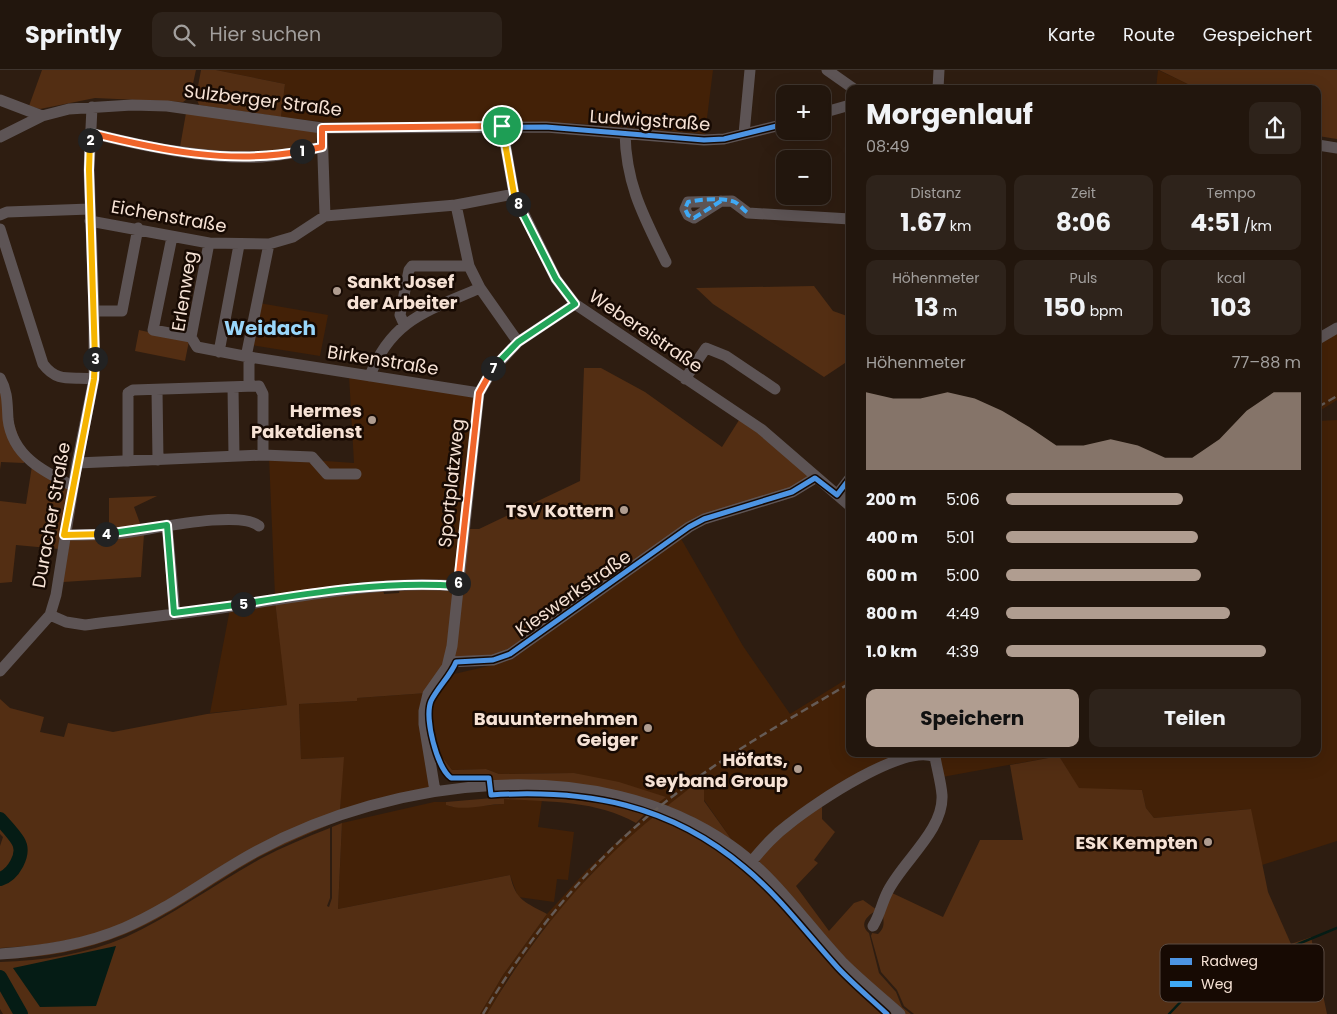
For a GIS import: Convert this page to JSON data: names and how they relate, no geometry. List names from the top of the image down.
{
  "streets": {
    "street": [
      "Sulzberger Straße",
      "Ludwigstraße",
      "Eichenstraße",
      "Erlenweg",
      "Webereistraße",
      "Birkenstraße",
      "Sportplatzweg",
      "Duracher Straße",
      "Kieswerkstraße"
    ]
  },
  "crossings": [
    ["Sulzberger Straße", "Ludwigstraße"],
    ["Sulzberger Straße", "Webereistraße"],
    ["Sulzberger Straße", "Duracher Straße"],
    ["Eichenstraße", "Erlenweg"],
    ["Eichenstraße", "Webereistraße"],
    ["Eichenstraße", "Birkenstraße"],
    ["Eichenstraße", "Duracher Straße"],
    ["Erlenweg", "Birkenstraße"],
    ["Webereistraße", "Sportplatzweg"],
    ["Webereistraße", "Kieswerkstraße"],
    ["Birkenstraße", "Sportplatzweg"],
    ["Sportplatzweg", "Kieswerkstraße"]
  ],
  "districts": ["Weidach"],
  "places": [
    "Sankt Josef der Arbeiter",
    "Hermes Paketdienst",
    "TSV Kottern",
    "Bauunternehmen Geiger",
    "Höfats, Seyband Group",
    "ESK Kempten"
  ],
  "legend": ["Radweg", "Weg"],
  "page": {
    "header": "Sprintly",
    "search": "Hier suchen",
    "nav": ["Karte", "Route", "Gespeichert"],
    "map_buttons": ["+", "−"],
    "heading": ["Morgenlauf", "08:49"],
    "pins": [
      "2",
      "1",
      "8",
      "3",
      "7",
      "4",
      "6",
      "5"
    ],
    "stats": [
      ["Distanz", "1.67 km"],
      ["Zeit", "8:06"],
      ["Tempo", "4:51 /km"],
      ["Höhenmeter", "13 m"],
      ["Puls", "150 bpm"],
      ["kcal", "103"]
    ],
    "chart": ["Höhenmeter", "77–88 m"],
    "list": [
      {
        "name": "200 m",
        "note": "5:06"
      },
      {
        "name": "400 m",
        "note": "5:01"
      },
      {
        "name": "600 m",
        "note": "5:00"
      },
      {
        "name": "800 m",
        "note": "4:49"
      },
      {
        "name": "1.0 km",
        "note": "4:39"
      }
    ],
    "buttons": ["Speichern", "Teilen"]
  }
}
